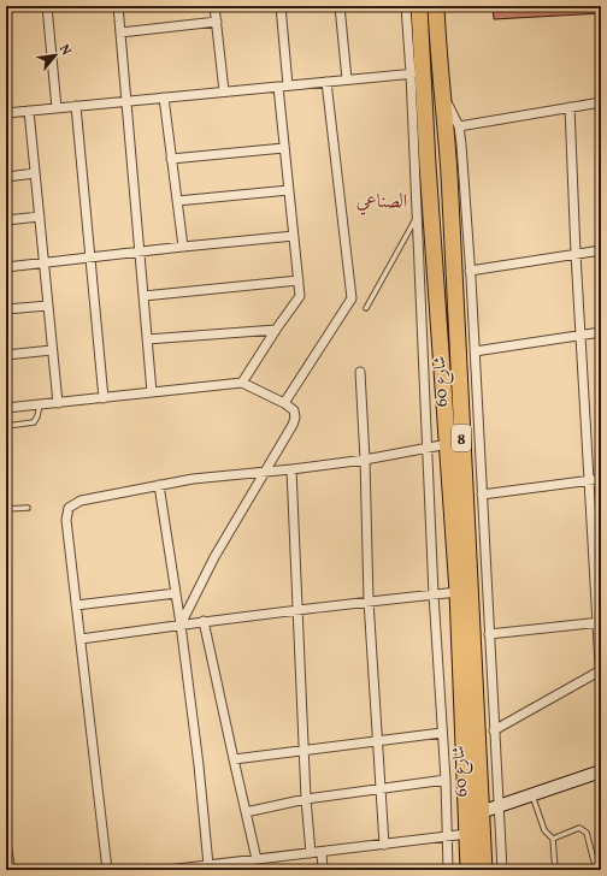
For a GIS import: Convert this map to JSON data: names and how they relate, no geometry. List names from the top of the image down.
{
  "streets": {
    "highway": ["شارع 60", "8"]
  },
  "districts": ["الصناعي"],
  "north": "top right"
}
